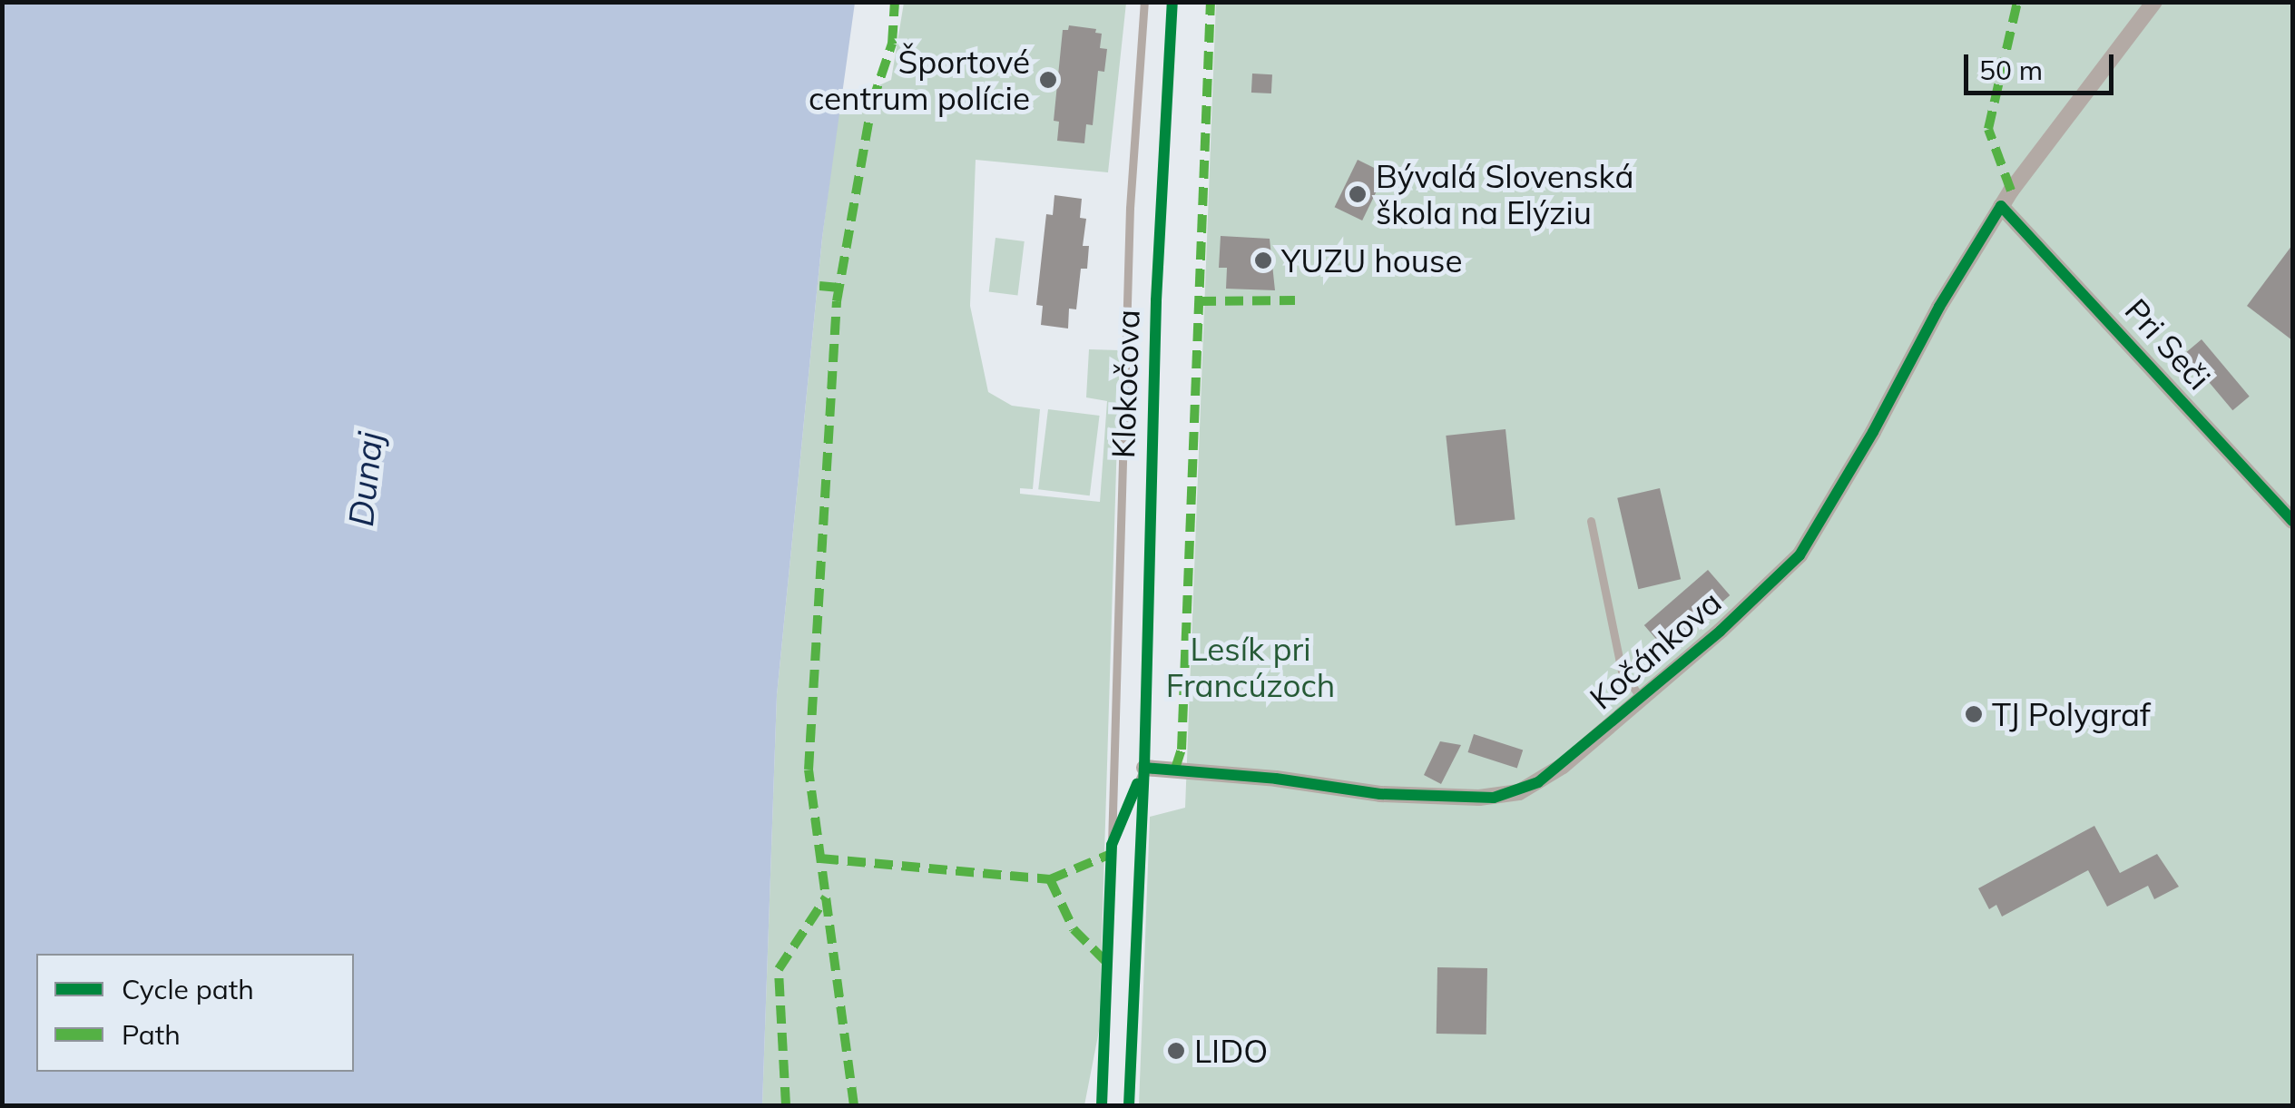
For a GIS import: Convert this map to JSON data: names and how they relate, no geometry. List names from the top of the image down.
{
  "streets": {
    "street": ["Pri Seči", "Kočánkova"],
    "lane": ["Klokočova"]
  },
  "crossings": [
    ["Pri Seči", "Kočánkova"]
  ],
  "water": ["Dunaj"],
  "parks": ["Lesík pri Francúzoch"],
  "places": [
    "Športové centrum polície",
    "Bývalá Slovenská škola na Elýziu",
    "YUZU house",
    "TJ Polygraf",
    "LIDO"
  ],
  "legend": ["Cycle path", "Path"],
  "scale_bar": "50 m"
}
